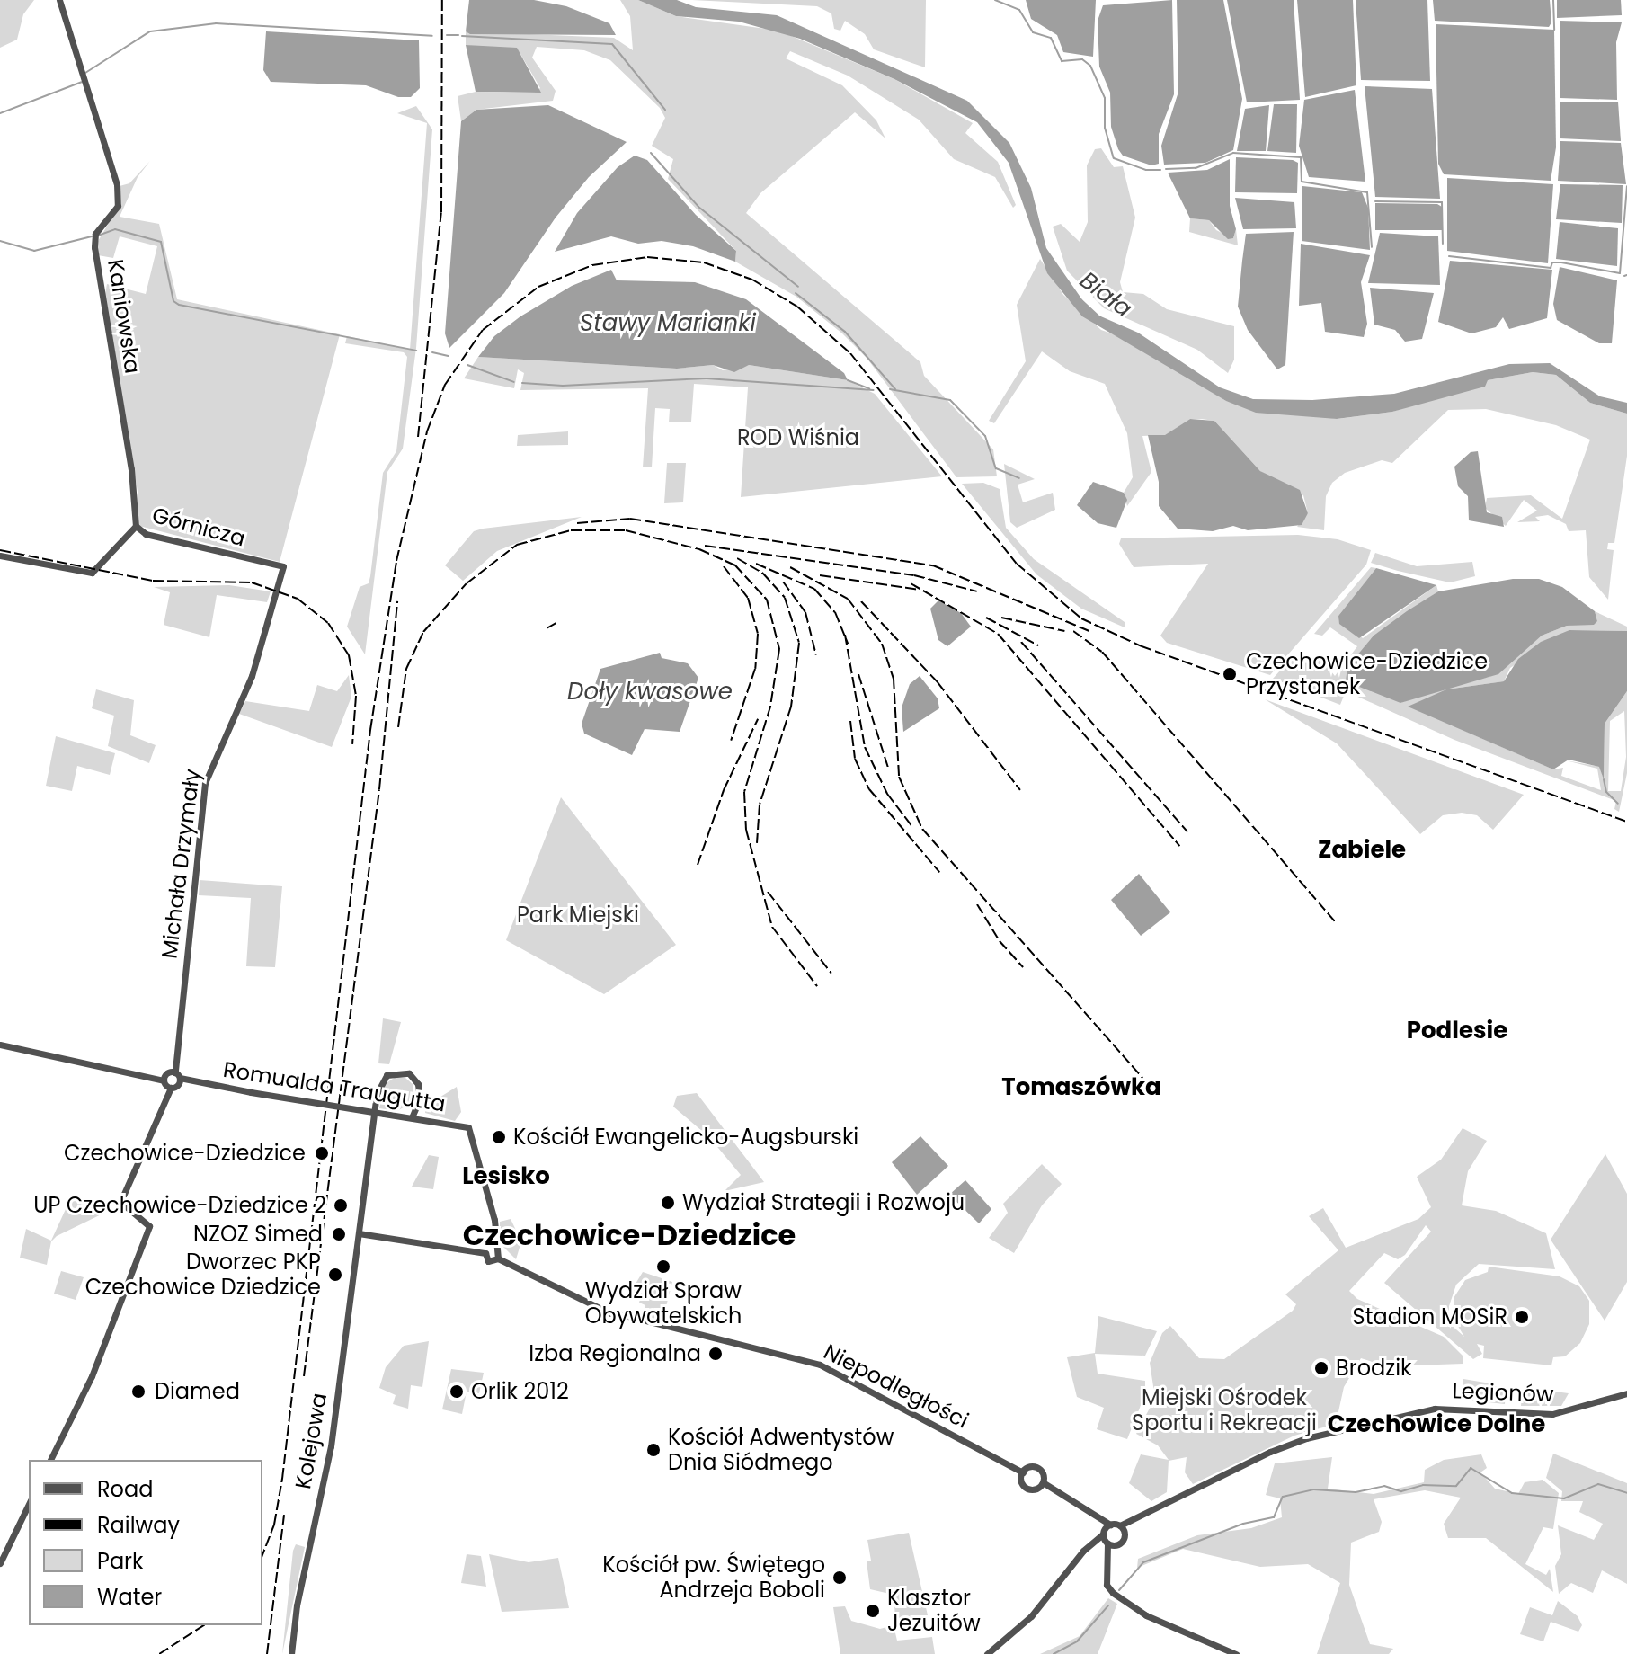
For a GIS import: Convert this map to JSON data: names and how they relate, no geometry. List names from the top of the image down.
{
  "streets": {
    "street": [
      "Kaniowska",
      "Górnicza",
      "Michała Drzymały",
      "Romualda Traugutta",
      "Niepodległości",
      "Legionów",
      "Kolejowa"
    ]
  },
  "crossings": [
    ["Kaniowska", "Górnicza"],
    ["Górnicza", "Michała Drzymały"],
    ["Michała Drzymały", "Romualda Traugutta"],
    ["Romualda Traugutta", "Niepodległości"],
    ["Romualda Traugutta", "Kolejowa"]
  ],
  "districts": [
    "Zabiele",
    "Podlesie",
    "Tomaszówka",
    "Lesisko",
    "Czechowice-Dziedzice",
    "Czechowice Dolne"
  ],
  "water": ["Biała", "Stawy Marianki", "Doły kwasowe"],
  "parks": ["ROD Wiśnia", "Park Miejski", "Miejski Ośrodek Sportu i Rekreacji"],
  "places": [
    "Czechowice-Dziedzice Przystanek",
    "Kościół Ewangelicko-Augsburski",
    "Czechowice-Dziedzice",
    "Wydział Strategii i Rozwoju",
    "UP Czechowice-Dziedzice 2",
    "NZOZ Simed",
    "Wydział Spraw Obywatelskich",
    "Dworzec PKP Czechowice Dziedzice",
    "Stadion MOSiR",
    "Izba Regionalna",
    "Brodzik",
    "Diamed",
    "Orlik 2012",
    "Kościół Adwentystów Dnia Siódmego",
    "Kościół pw. Świętego Andrzeja Boboli",
    "Klasztor Jezuitów"
  ],
  "legend": [
    "Road",
    "Railway",
    "Park",
    "Water"
  ]
}
